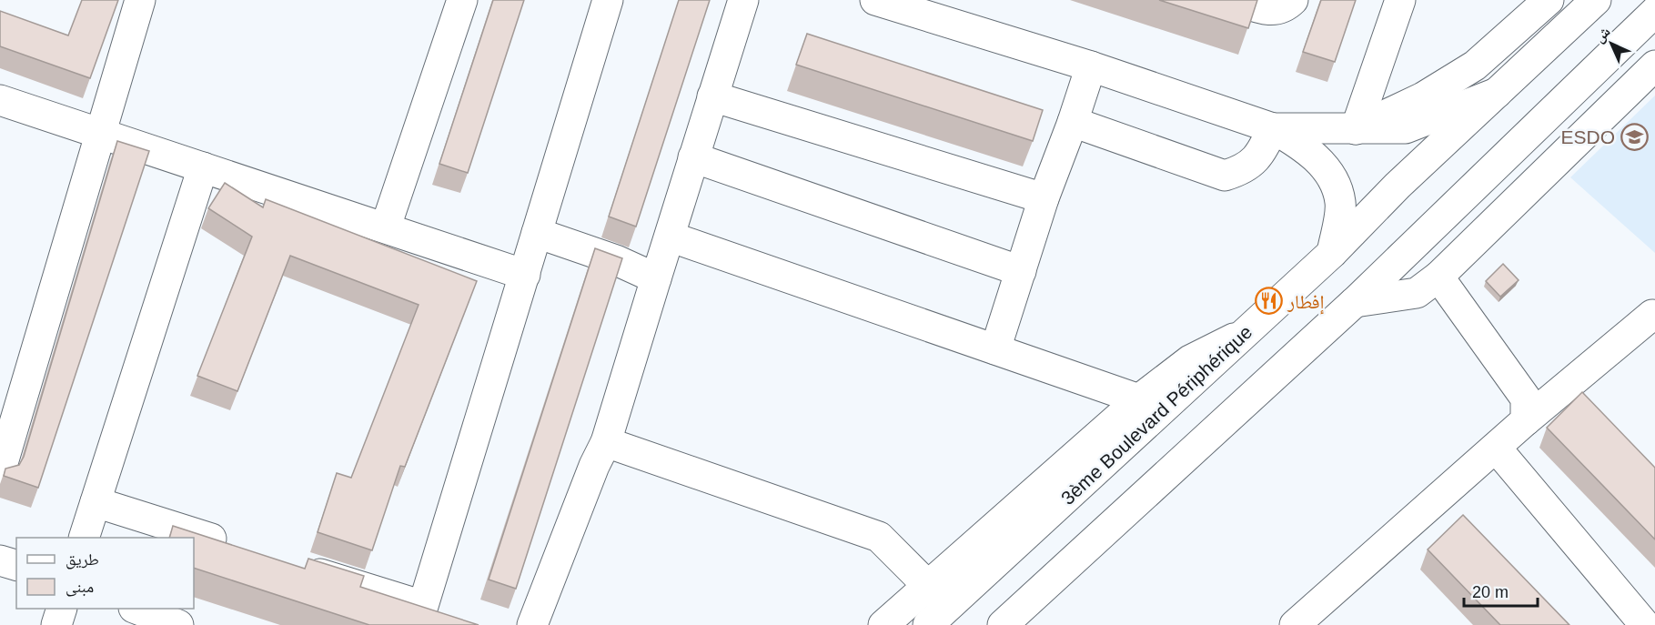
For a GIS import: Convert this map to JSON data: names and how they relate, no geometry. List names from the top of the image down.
{
  "streets": {
    "main road": ["3ème Boulevard Périphérique"]
  },
  "places": {
    "school or university": ["ESDO"],
    "restaurant": ["إفطار"]
  },
  "legend": ["طريق", "مبنى"],
  "scale_bar": "20 m",
  "north": "top left"
}
